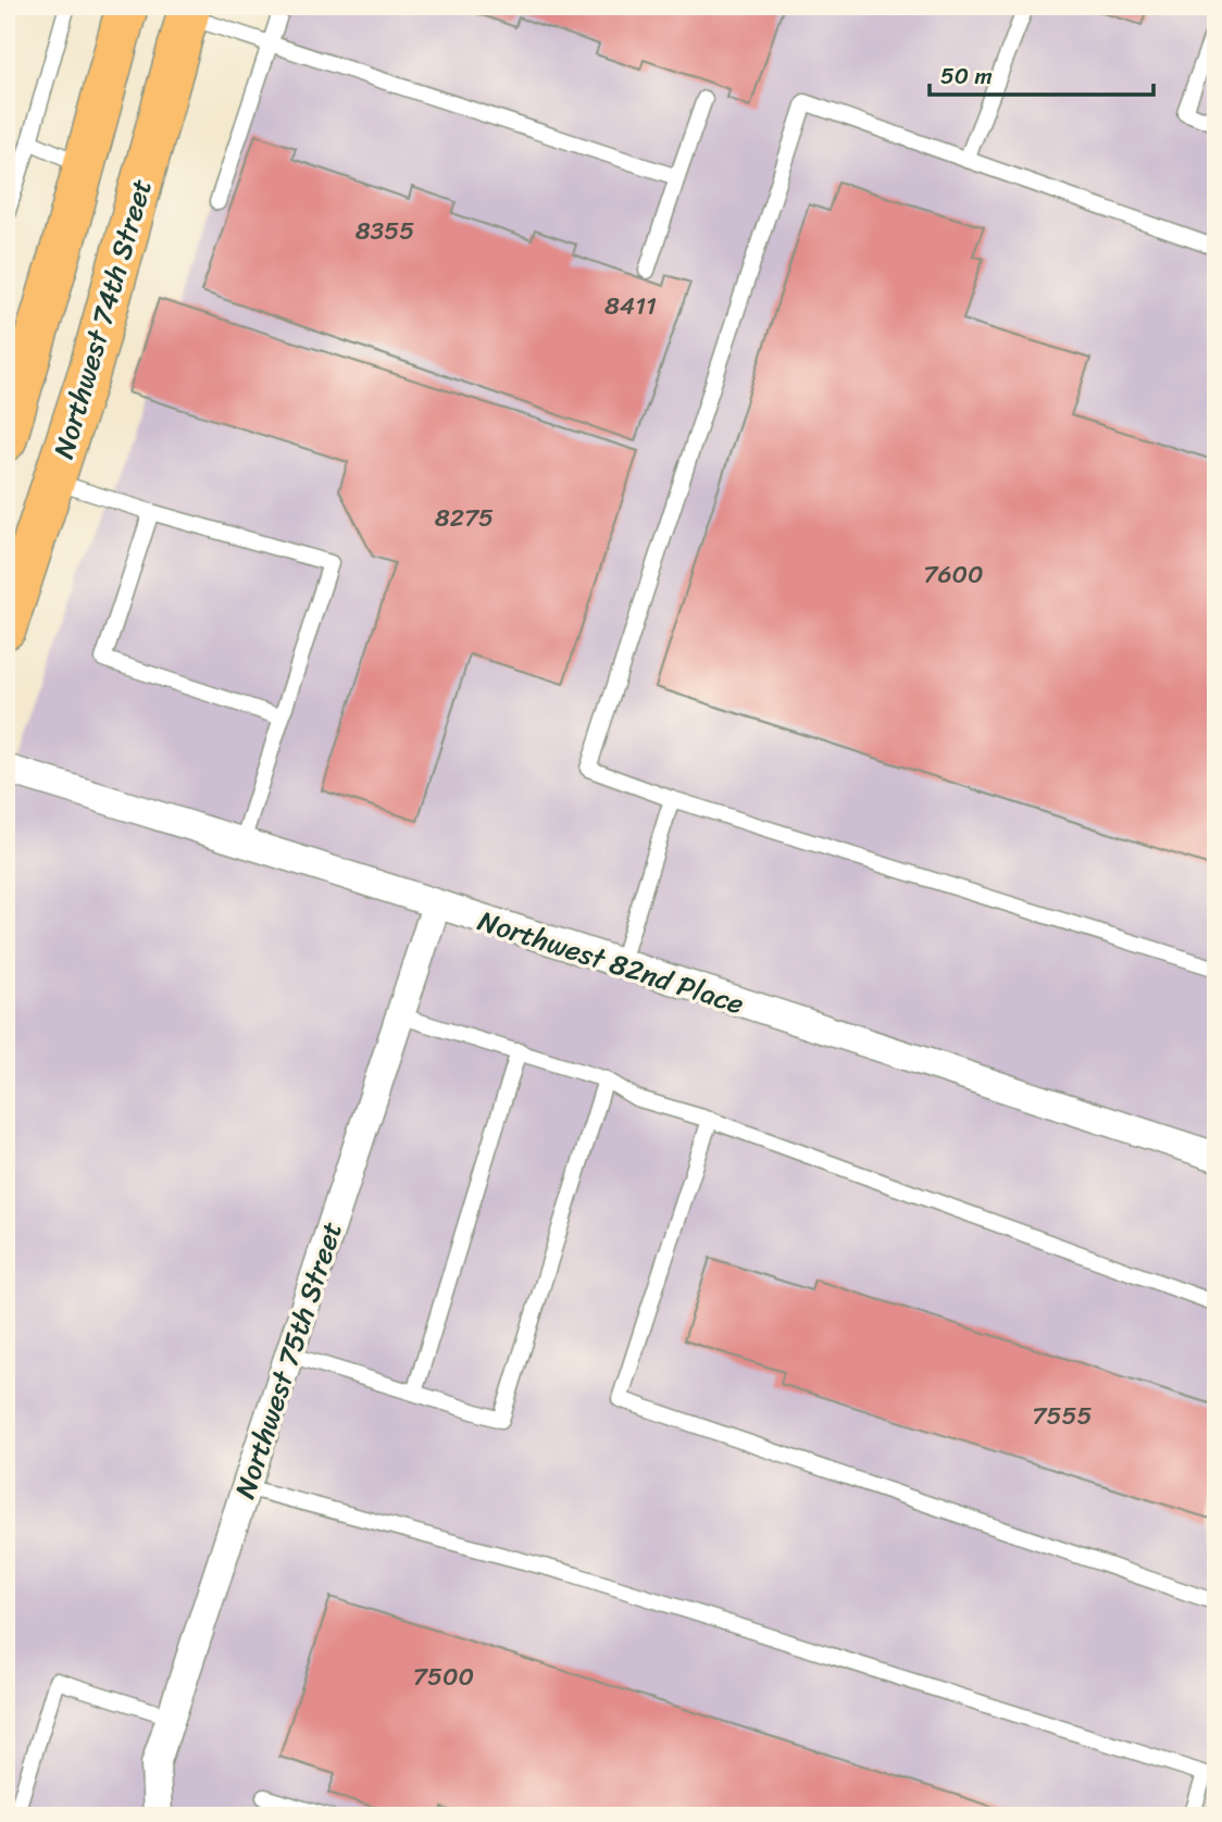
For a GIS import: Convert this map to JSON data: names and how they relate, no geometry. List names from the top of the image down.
{
  "streets": {
    "main road": ["Northwest 74th Street"],
    "street": ["Northwest 82nd Place", "Northwest 75th Street"]
  },
  "crossings": [
    ["Northwest 82nd Place", "Northwest 75th Street"]
  ],
  "house_numbers": [
    "8355",
    "8411",
    "8275",
    "7600",
    "7555",
    "7500"
  ],
  "scale_bar": "50 m"
}
